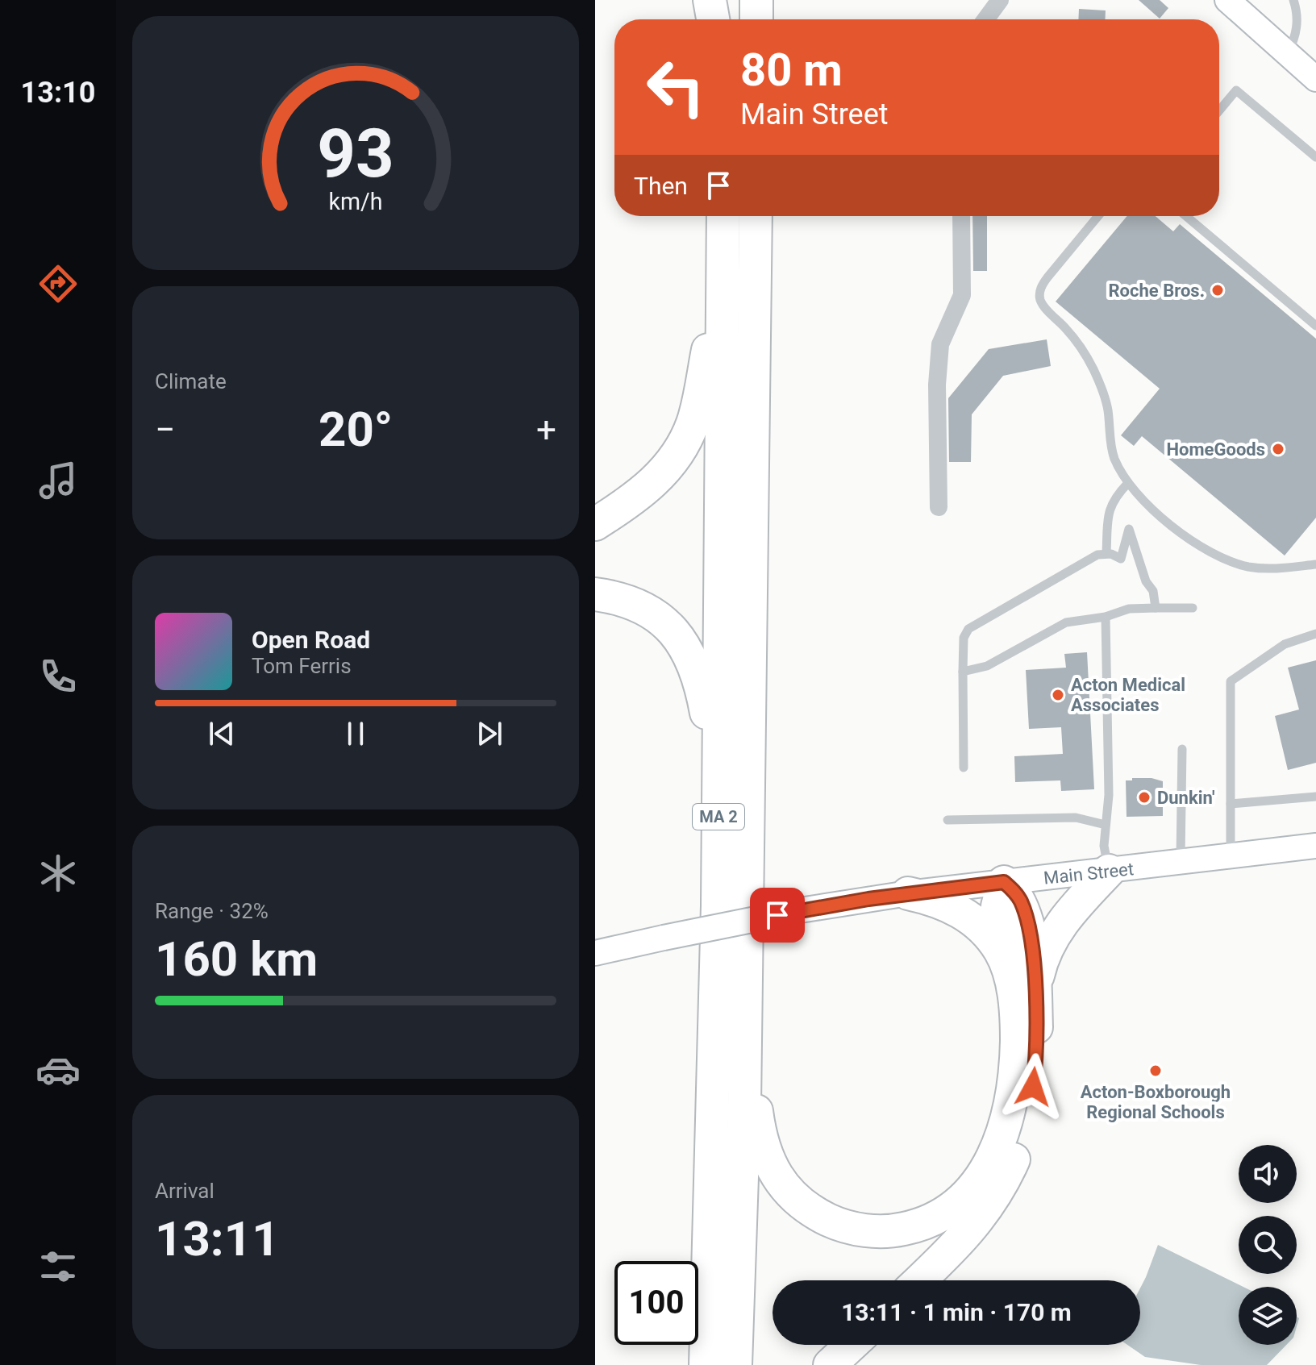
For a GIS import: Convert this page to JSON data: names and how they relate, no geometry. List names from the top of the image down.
{
  "streets": {
    "highway": ["MA 2"],
    "main road": ["Main Street"]
  },
  "places": [
    "Roche Bros.",
    "HomeGoods",
    "Acton Medical Associates",
    "Dunkin'",
    "Acton-Boxborough Regional Schools"
  ],
  "page": {
    "tabs": "13:10",
    "turn": ["80 m", "Main Street"],
    "then": "Then",
    "tile": [
      "Climate",
      ["Range · 32%", "160 km"],
      ["Arrival", "13:11"]
    ],
    "heat": ["−", "20°", "+"],
    "song": ["Open Road", "Tom Ferris"],
    "limit": "100",
    "trip": "13:11 · 1 min · 170 m",
    "gauge": ["93", "km/h"]
  }
}
